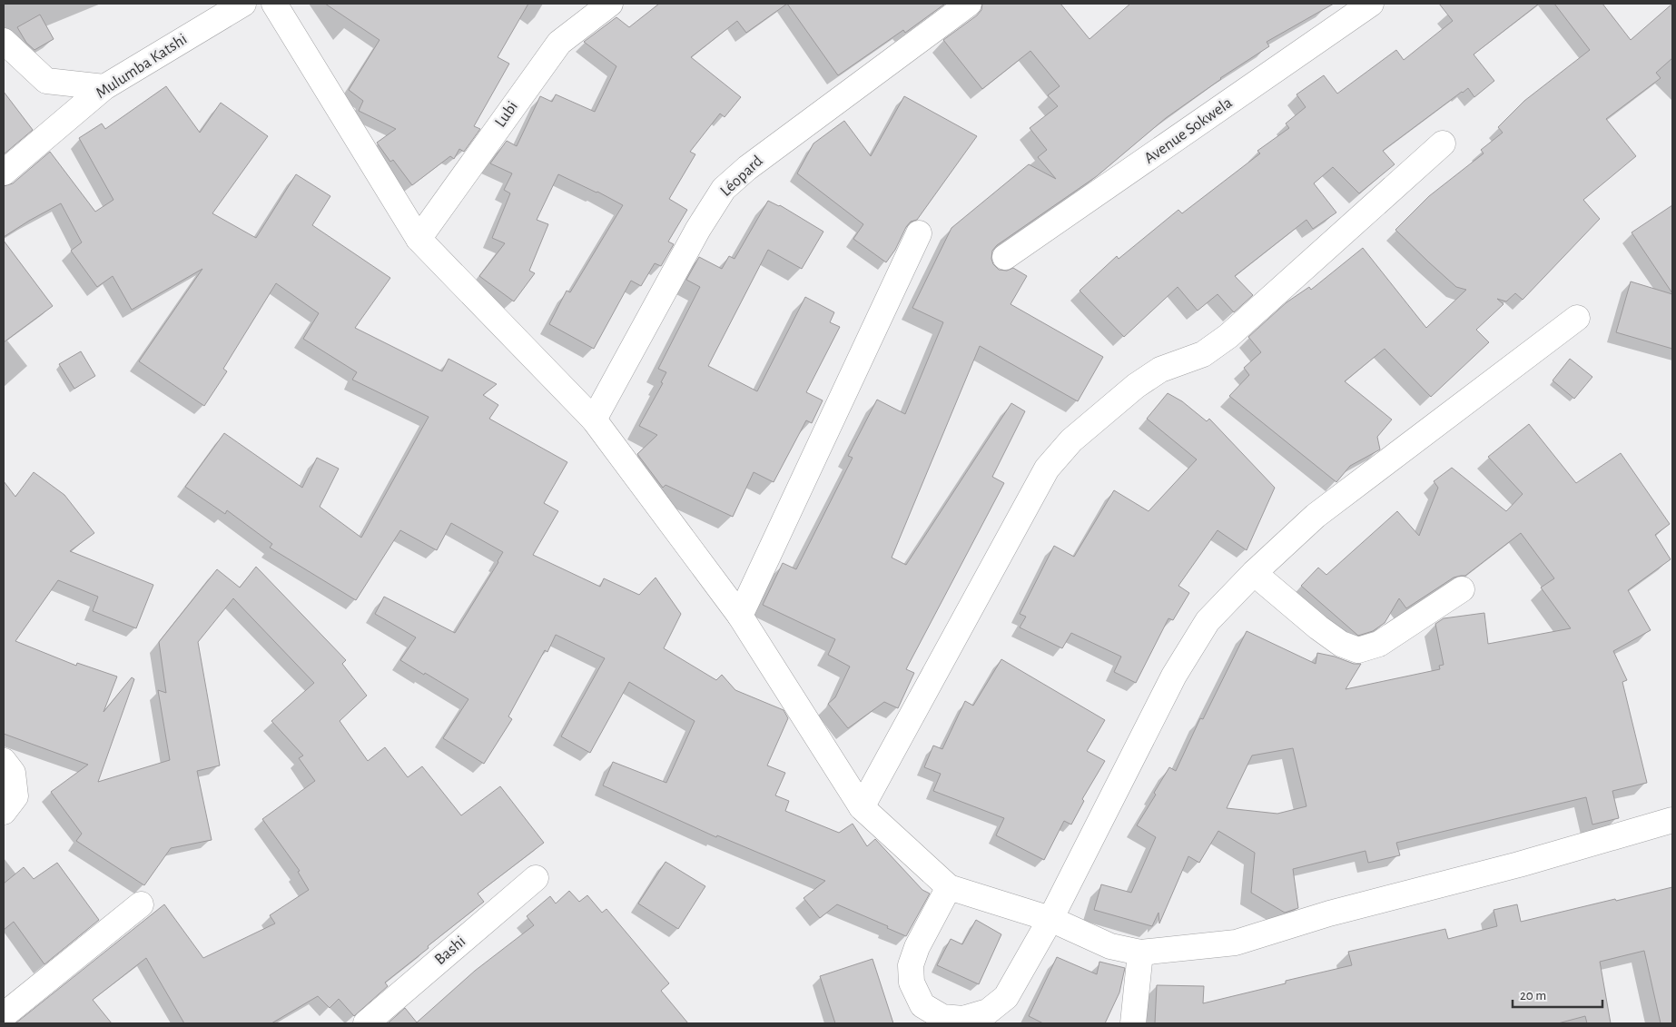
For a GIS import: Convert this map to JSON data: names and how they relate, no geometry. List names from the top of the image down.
{
  "streets": {
    "street": [
      "Mulumba Katshi",
      "Lubi",
      "Avenue Sokwela",
      "Léopard",
      "Bashi"
    ]
  },
  "scale_bar": "20 m"
}
